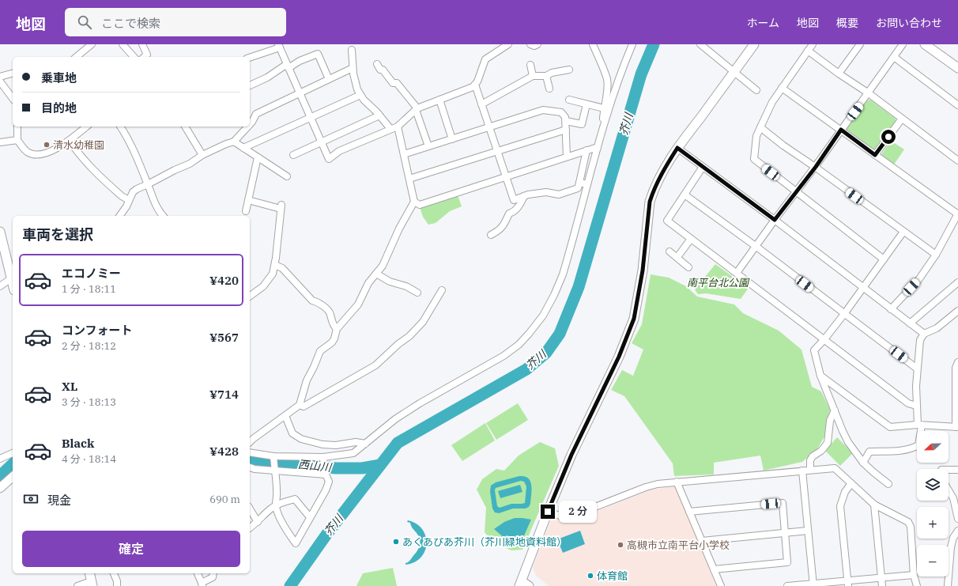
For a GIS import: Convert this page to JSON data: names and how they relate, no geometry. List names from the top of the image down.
{
  "water": ["芥川", "西山川"],
  "parks": ["南平台北公園"],
  "places": [
    "清水幼稚園",
    "あくあぴあ芥川（芥川緑地資料館）",
    "高槻市立南平台小学校",
    "体育館"
  ],
  "north": "left",
  "page": {
    "header": "地図",
    "search": "ここで検索",
    "nav": [
      "ホーム",
      "地図",
      "概要",
      "お問い合わせ"
    ],
    "banner": ["乗車地", "目的地"],
    "heading": "車両を選択",
    "list": [
      {
        "name": "エコノミー",
        "note": "1 分 · 18:11",
        "value": "¥420"
      },
      {
        "name": "コンフォート",
        "note": "2 分 · 18:12",
        "value": "¥567"
      },
      {
        "name": "XL",
        "note": "3 分 · 18:13",
        "value": "¥714"
      },
      {
        "name": "Black",
        "note": "4 分 · 18:14",
        "value": "¥428"
      }
    ],
    "map_buttons": ["+", "−"],
    "pay": ["現金", "690 m"],
    "bubble": "2 分",
    "buttons": "確定"
  }
}
